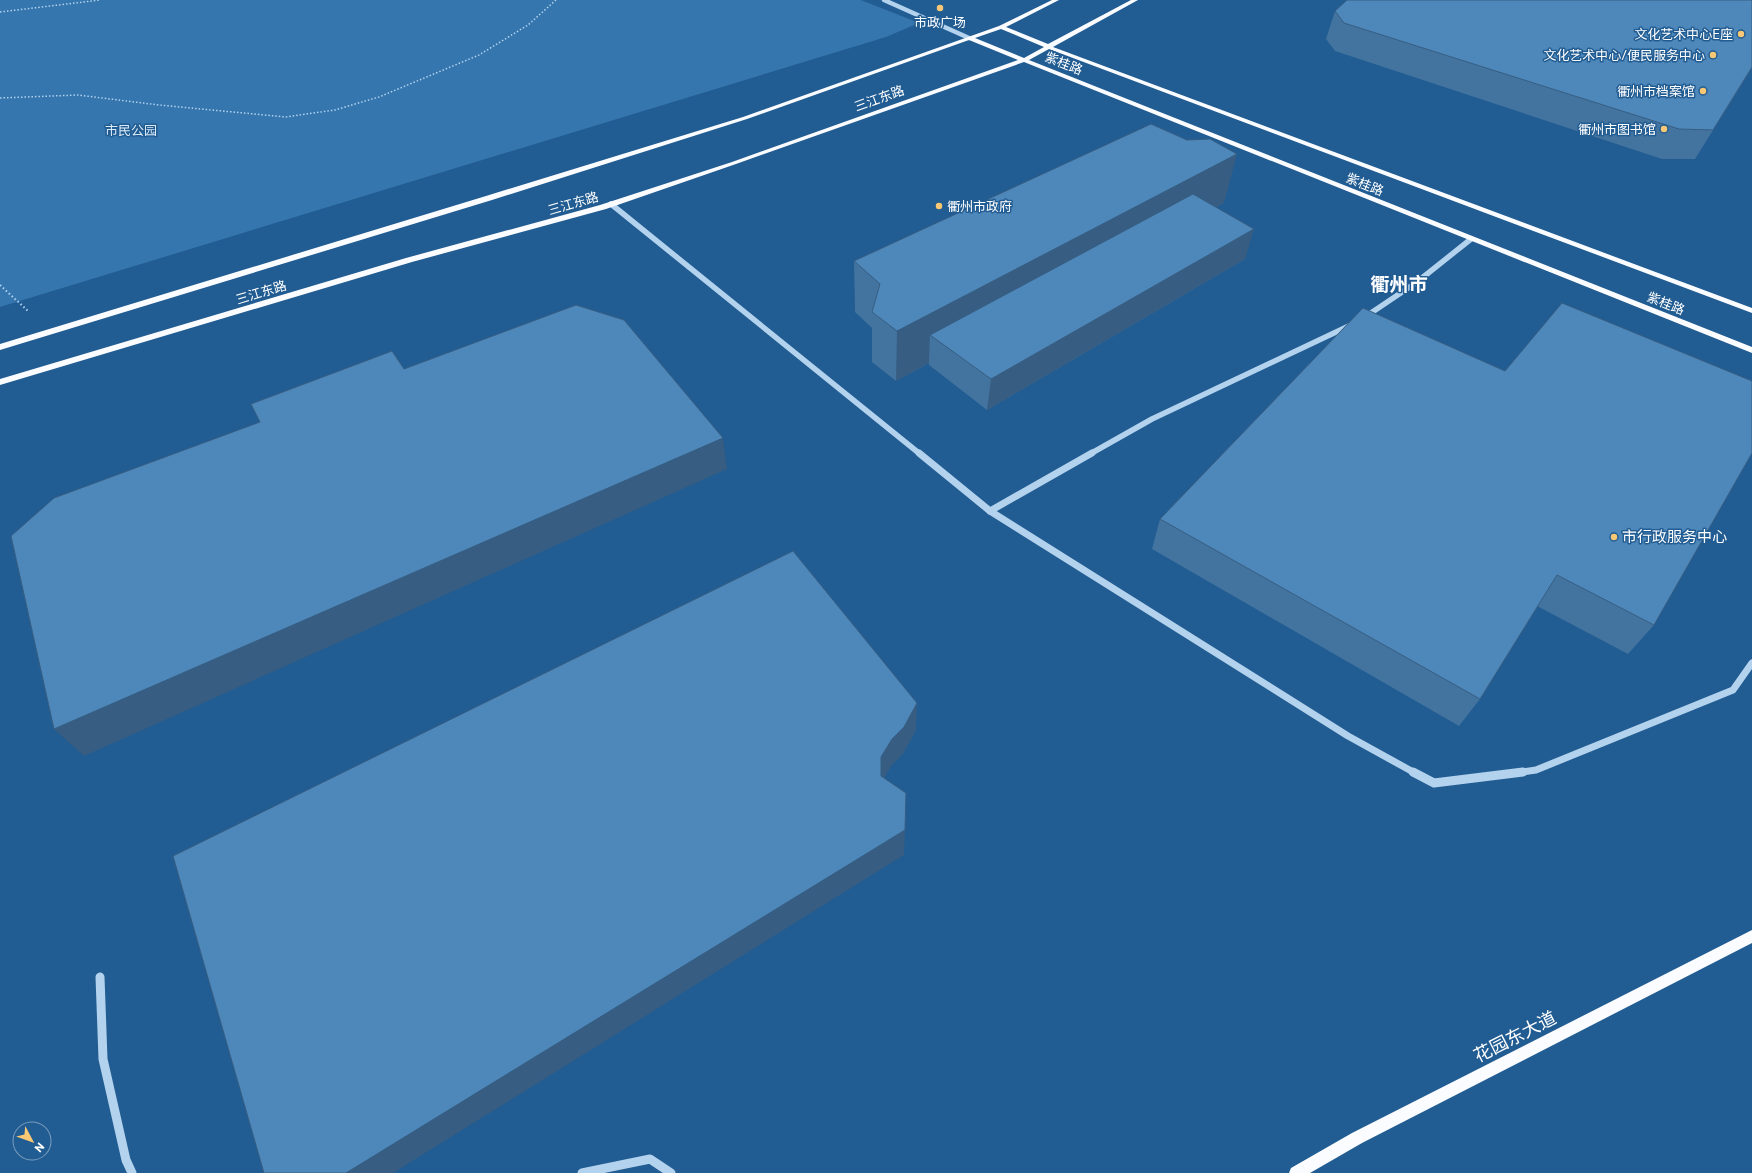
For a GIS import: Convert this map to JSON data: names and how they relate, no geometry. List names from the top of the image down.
{
  "streets": {
    "main road": ["紫桂路", "三江东路", "花园东大道"]
  },
  "crossings": [
    ["紫桂路", "三江东路"]
  ],
  "districts": ["衢州市"],
  "parks": ["市民公园"],
  "places": [
    "市政广场",
    "文化艺术中心E座",
    "文化艺术中心/便民服务中心",
    "衢州市档案馆",
    "衢州市图书馆",
    "衢州市政府",
    "市行政服务中心"
  ],
  "north": "bottom right"
}
